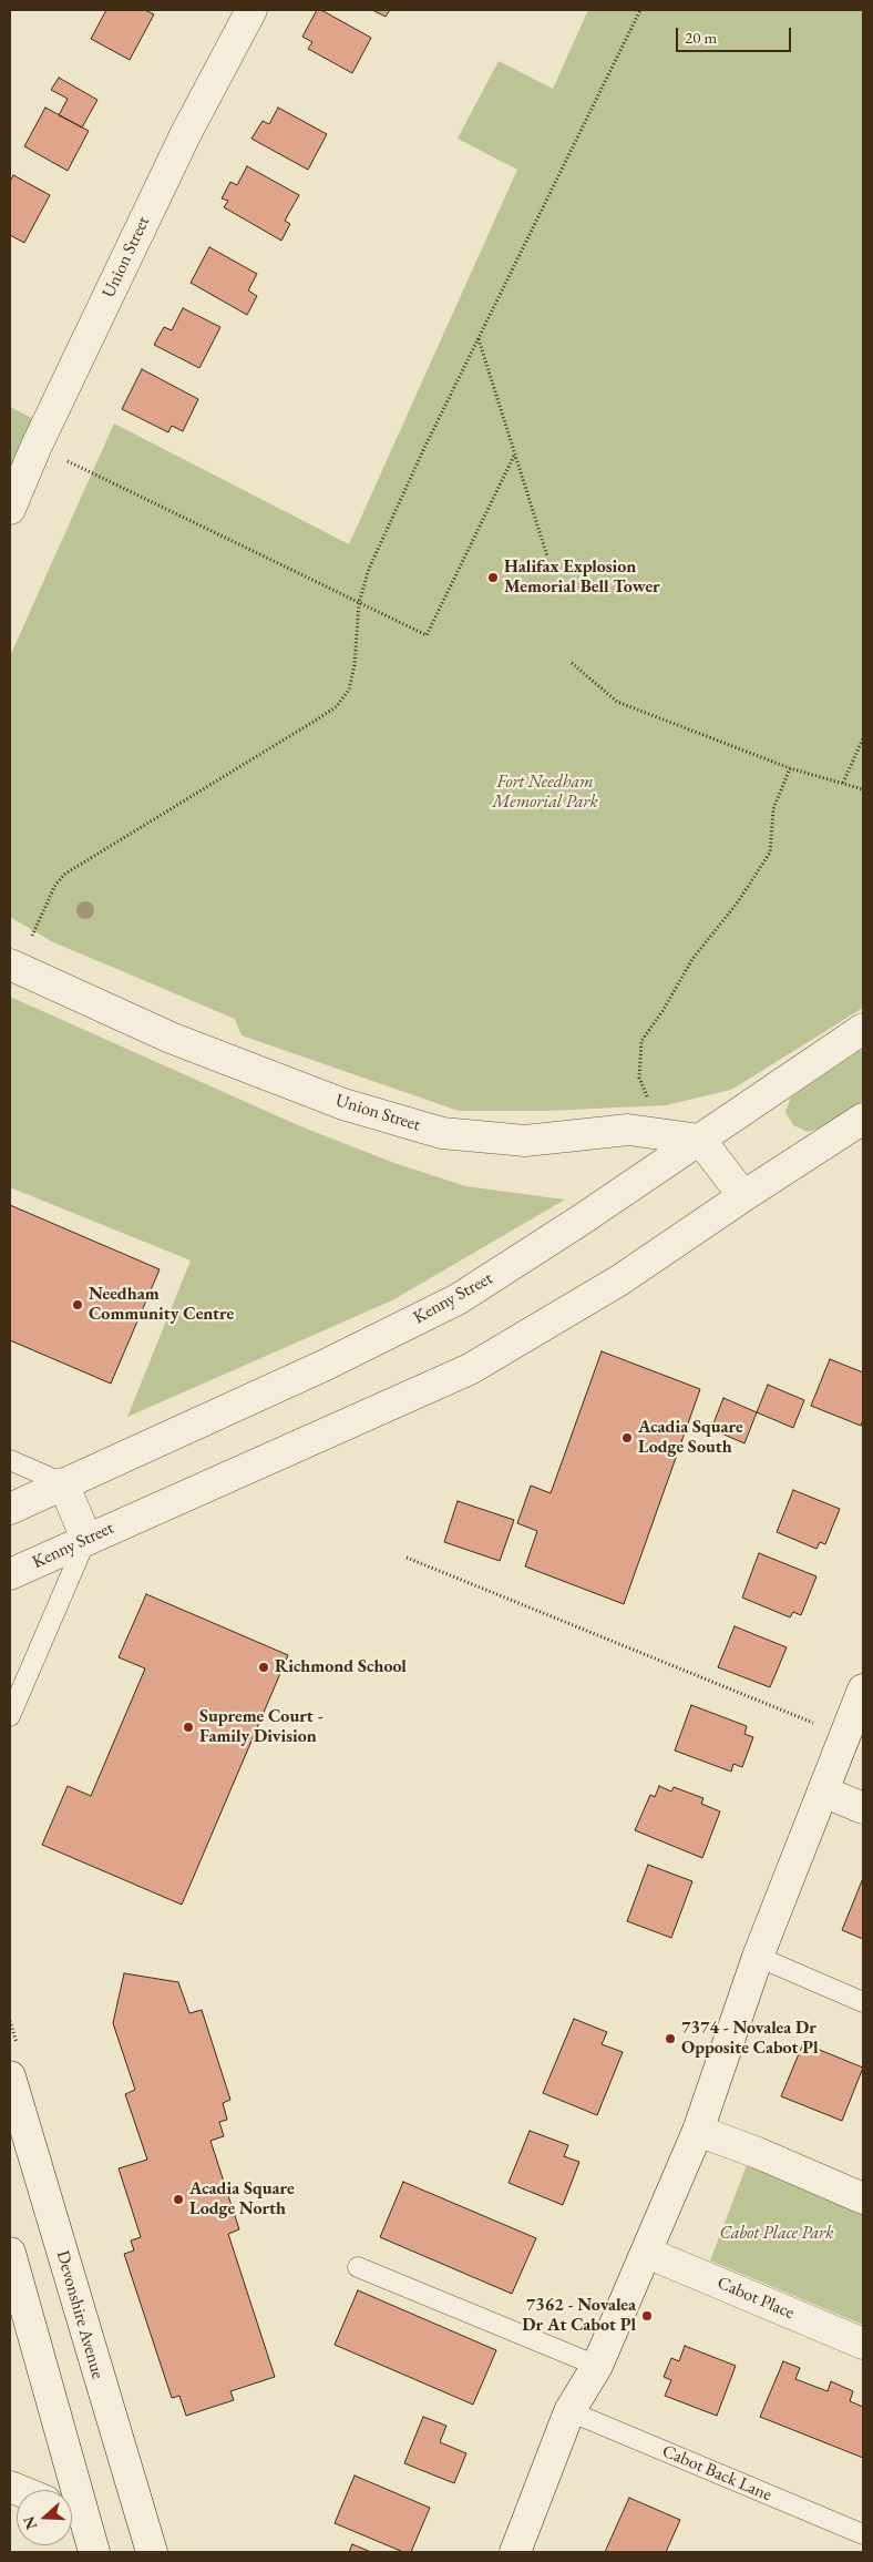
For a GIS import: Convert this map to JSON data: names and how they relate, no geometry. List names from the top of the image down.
{
  "streets": {
    "street": [
      "Union Street",
      "Kenny Street",
      "Cabot Place",
      "Devonshire Avenue"
    ],
    "lane": ["Cabot Back Lane"]
  },
  "crossings": [
    ["Union Street", "Kenny Street"]
  ],
  "parks": ["Fort Needham Memorial Park", "Cabot Place Park"],
  "places": [
    "Halifax Explosion Memorial Bell Tower",
    "Needham Community Centre",
    "Acadia Square Lodge South",
    "Richmond School",
    "Supreme Court - Family Division",
    "7374 - Novalea Dr Opposite Cabot Pl",
    "Acadia Square Lodge North",
    "7362 - Novalea Dr At Cabot Pl"
  ],
  "scale_bar": "20 m",
  "north": "left"
}
